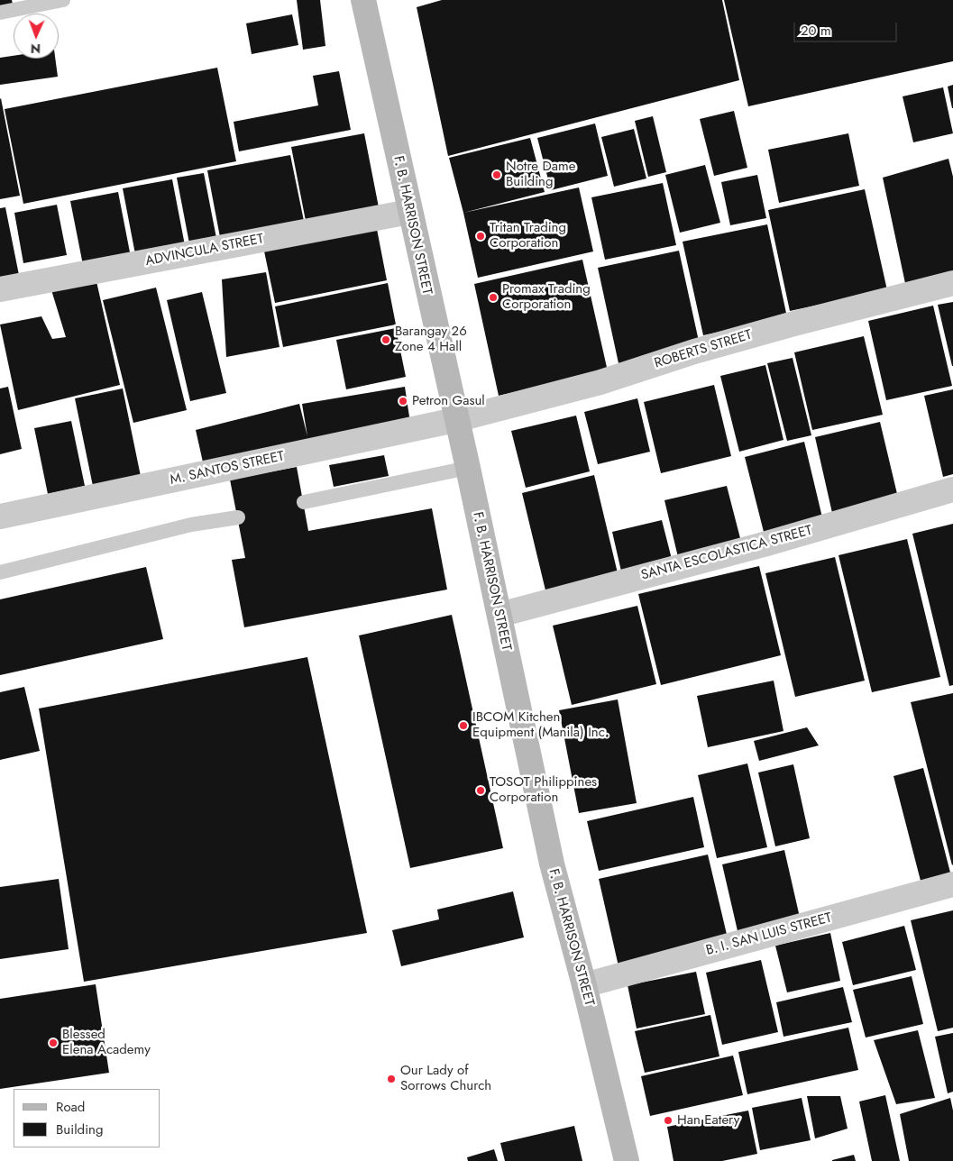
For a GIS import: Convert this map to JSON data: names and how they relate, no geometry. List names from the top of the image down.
{
  "streets": {
    "main road": ["F. B. HARRISON STREET"],
    "street": [
      "ADVINCULA STREET",
      "ROBERTS STREET",
      "M. SANTOS STREET",
      "SANTA ESCOLASTICA STREET",
      "B. I. SAN LUIS STREET"
    ]
  },
  "crossings": [
    ["F. B. HARRISON STREET", "ADVINCULA STREET"],
    ["F. B. HARRISON STREET", "ROBERTS STREET"],
    ["F. B. HARRISON STREET", "M. SANTOS STREET"],
    ["F. B. HARRISON STREET", "SANTA ESCOLASTICA STREET"],
    ["F. B. HARRISON STREET", "B. I. SAN LUIS STREET"],
    ["ROBERTS STREET", "M. SANTOS STREET"]
  ],
  "places": [
    "Notre Dame Building",
    "Tritan Trading Corporation",
    "Promax Trading Corporation",
    "Barangay 26 Zone 4 Hall",
    "Petron Gasul",
    "IBCOM Kitchen Equipment (Manila) Inc.",
    "TOSOT Philippines Corporation",
    "Blessed Elena Academy",
    "Our Lady of Sorrows Church",
    "Han Eatery"
  ],
  "legend": ["Road", "Building"],
  "scale_bar": "20 m",
  "north": "bottom"
}
